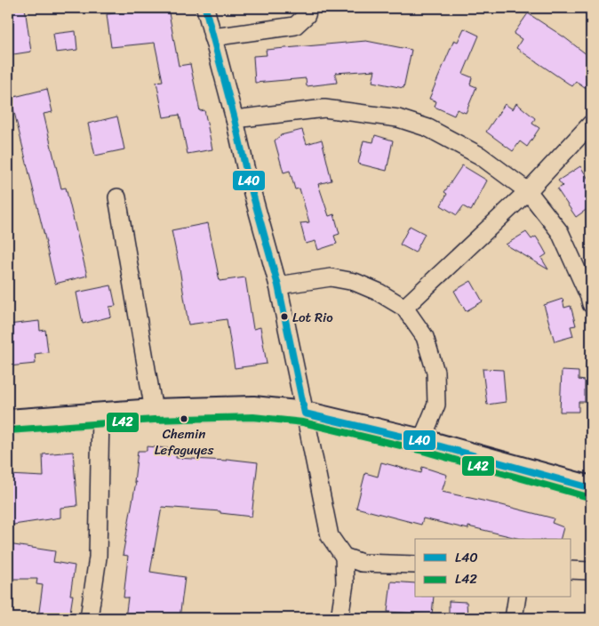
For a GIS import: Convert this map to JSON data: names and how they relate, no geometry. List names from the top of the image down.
{
  "places": ["Lot Rio", "Chemin Lefaguyes"],
  "lines": ["transit line L40", "transit line L42"],
  "legend": ["L40", "L42"]
}
